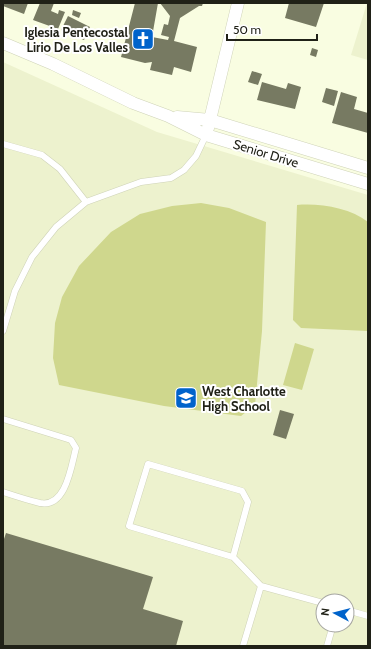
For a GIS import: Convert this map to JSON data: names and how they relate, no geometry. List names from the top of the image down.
{
  "streets": {
    "street": ["Senior Drive"]
  },
  "places": {
    "church": ["Iglesia Pentecostal Lirio De Los Valles"],
    "school or university": ["West Charlotte High School"]
  },
  "scale_bar": "50 m",
  "north": "left"
}
